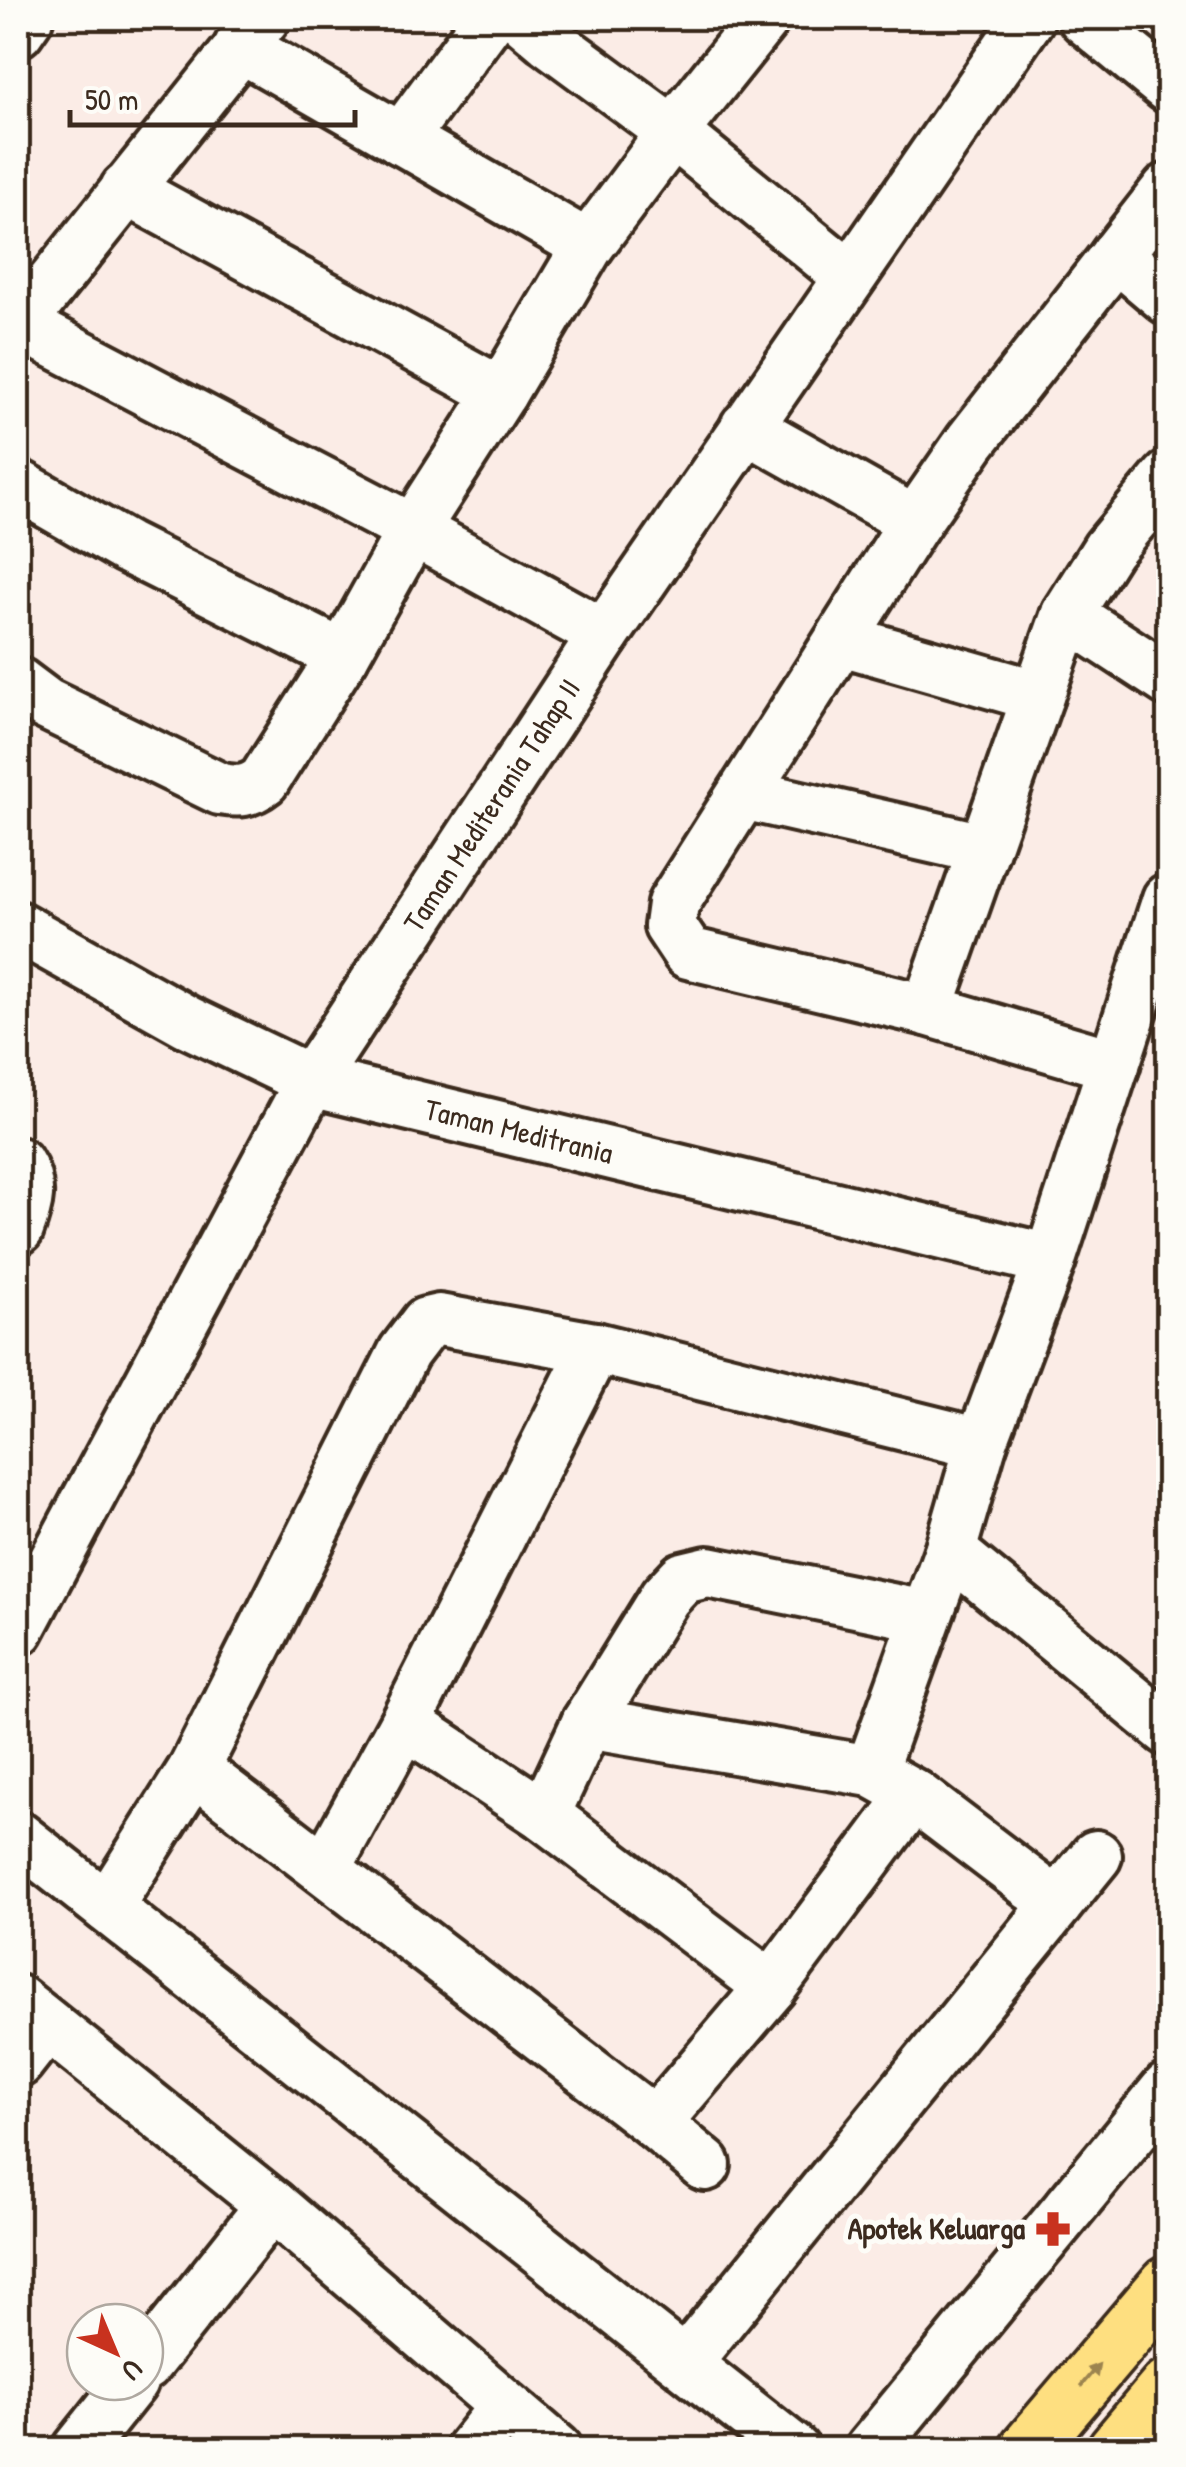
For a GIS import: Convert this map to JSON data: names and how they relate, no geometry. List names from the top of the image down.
{
  "streets": {
    "street": ["Taman Mediterania Tahap II", "Taman Meditrania"]
  },
  "crossings": [
    ["Taman Mediterania Tahap II", "Taman Meditrania"]
  ],
  "places": {
    "pharmacy": ["Apotek Keluarga"]
  },
  "scale_bar": "50 m",
  "north": "bottom right"
}
